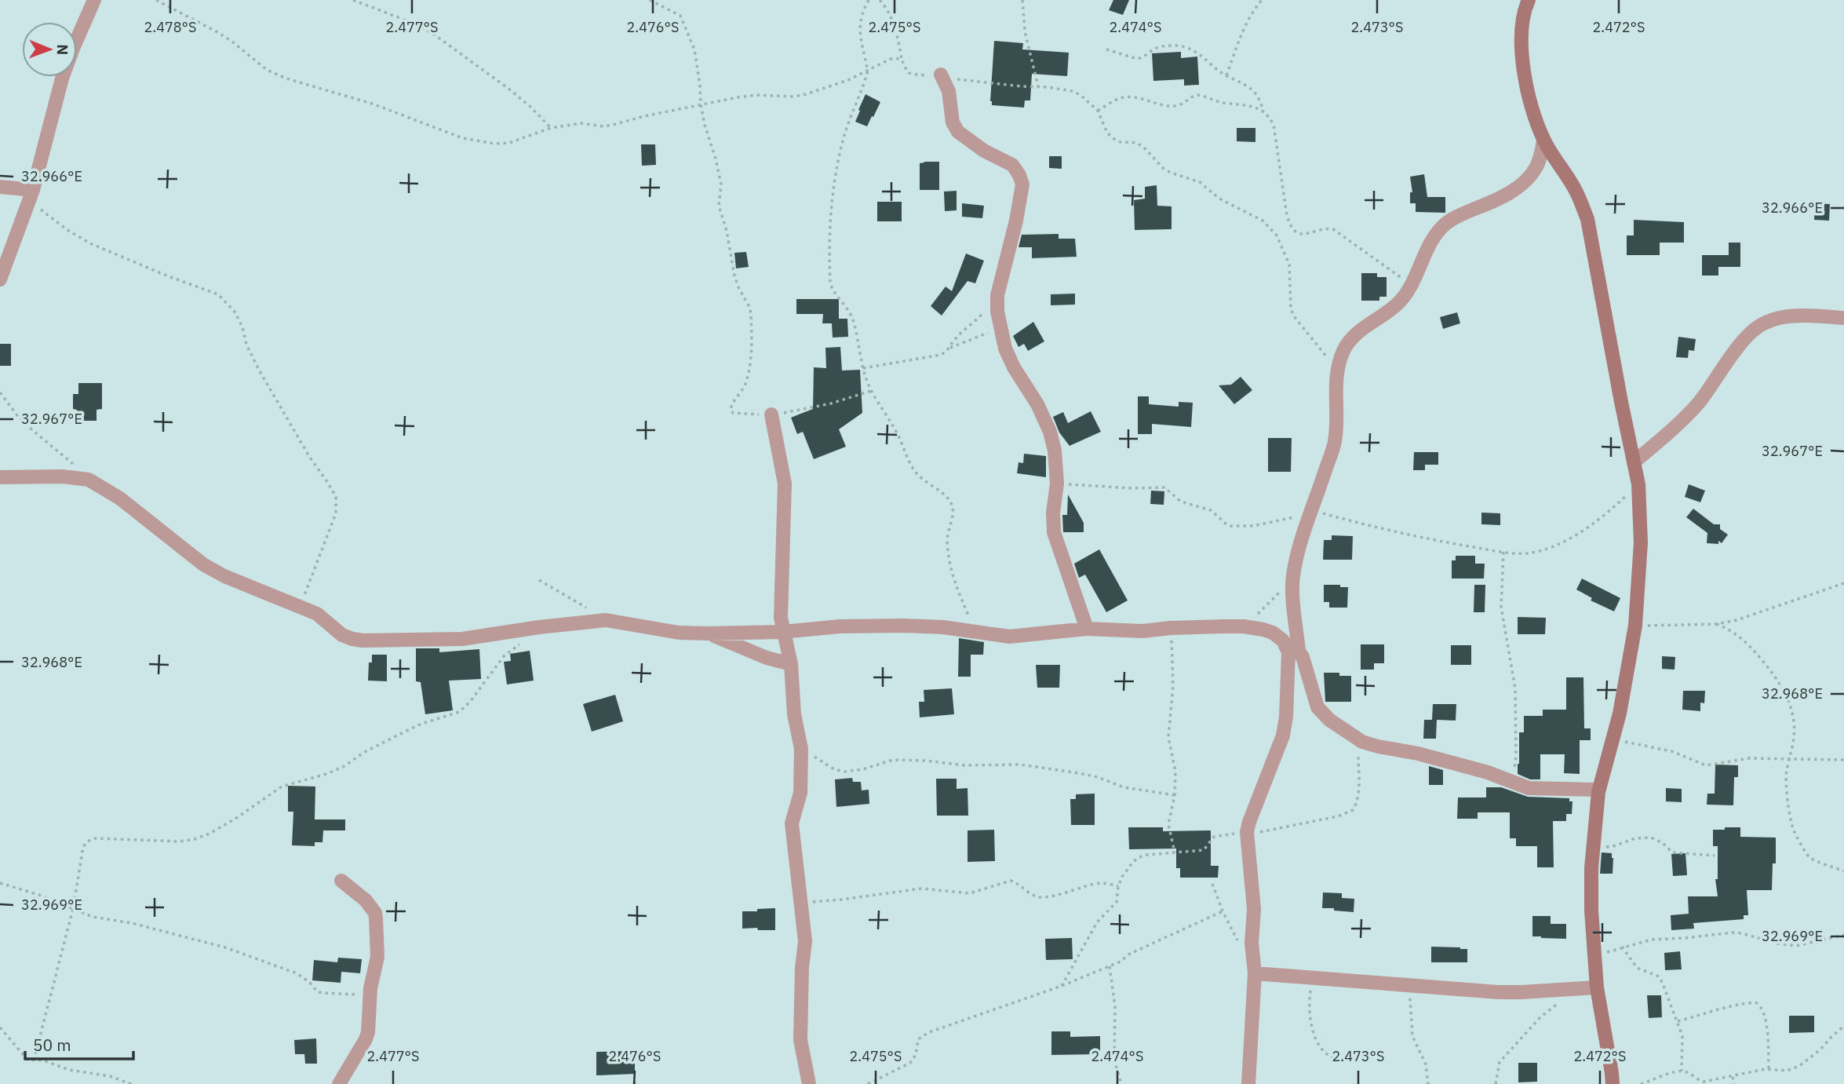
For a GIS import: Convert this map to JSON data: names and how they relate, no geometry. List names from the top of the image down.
{
  "scale_bar": "50 m",
  "north": "right",
  "coordinates": [
    "2.478°S",
    "2.477°S",
    "2.476°S",
    "2.475°S",
    "2.474°S",
    "2.473°S",
    "2.472°S",
    "32.966°E",
    "32.967°E",
    "32.968°E",
    "32.969°E"
  ]
}
